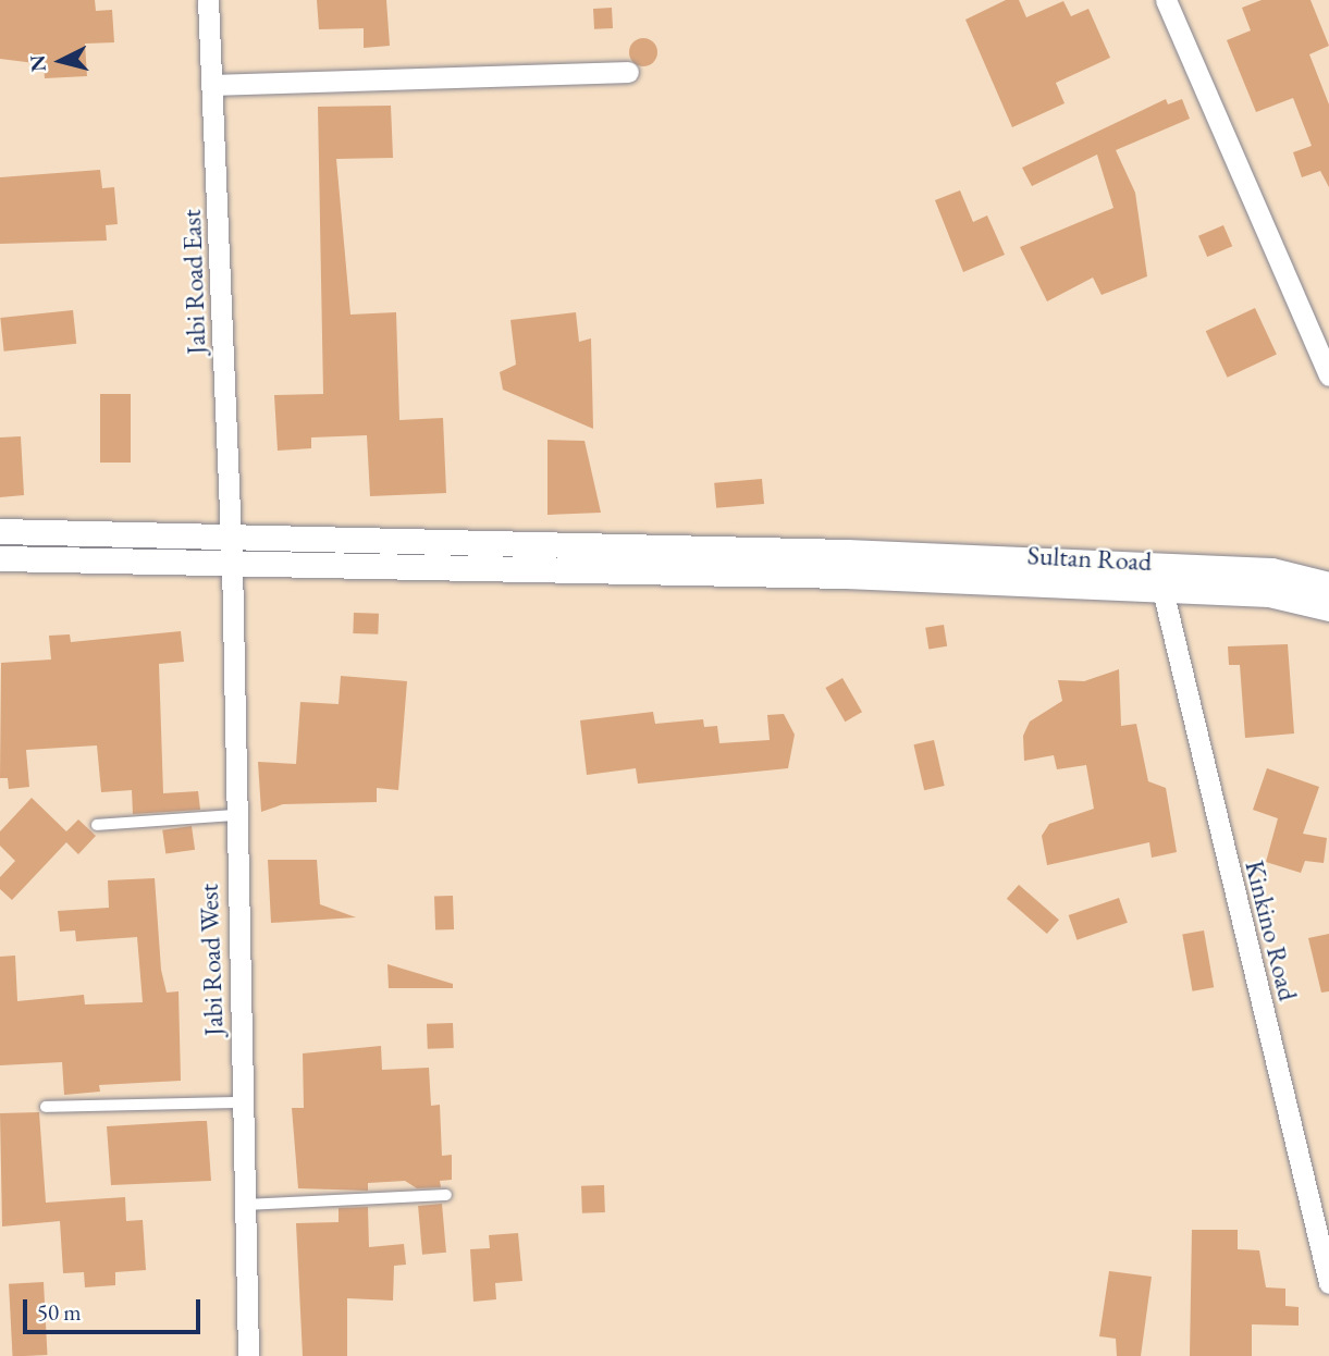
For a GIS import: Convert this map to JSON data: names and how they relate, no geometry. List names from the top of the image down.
{
  "streets": {
    "street": [
      "Jabi Road East",
      "Sultan Road",
      "Kinkino Road",
      "Jabi Road West"
    ]
  },
  "crossings": [
    ["Jabi Road East", "Jabi Road West"],
    ["Sultan Road", "Kinkino Road"]
  ],
  "scale_bar": "50 m",
  "north": "left"
}
